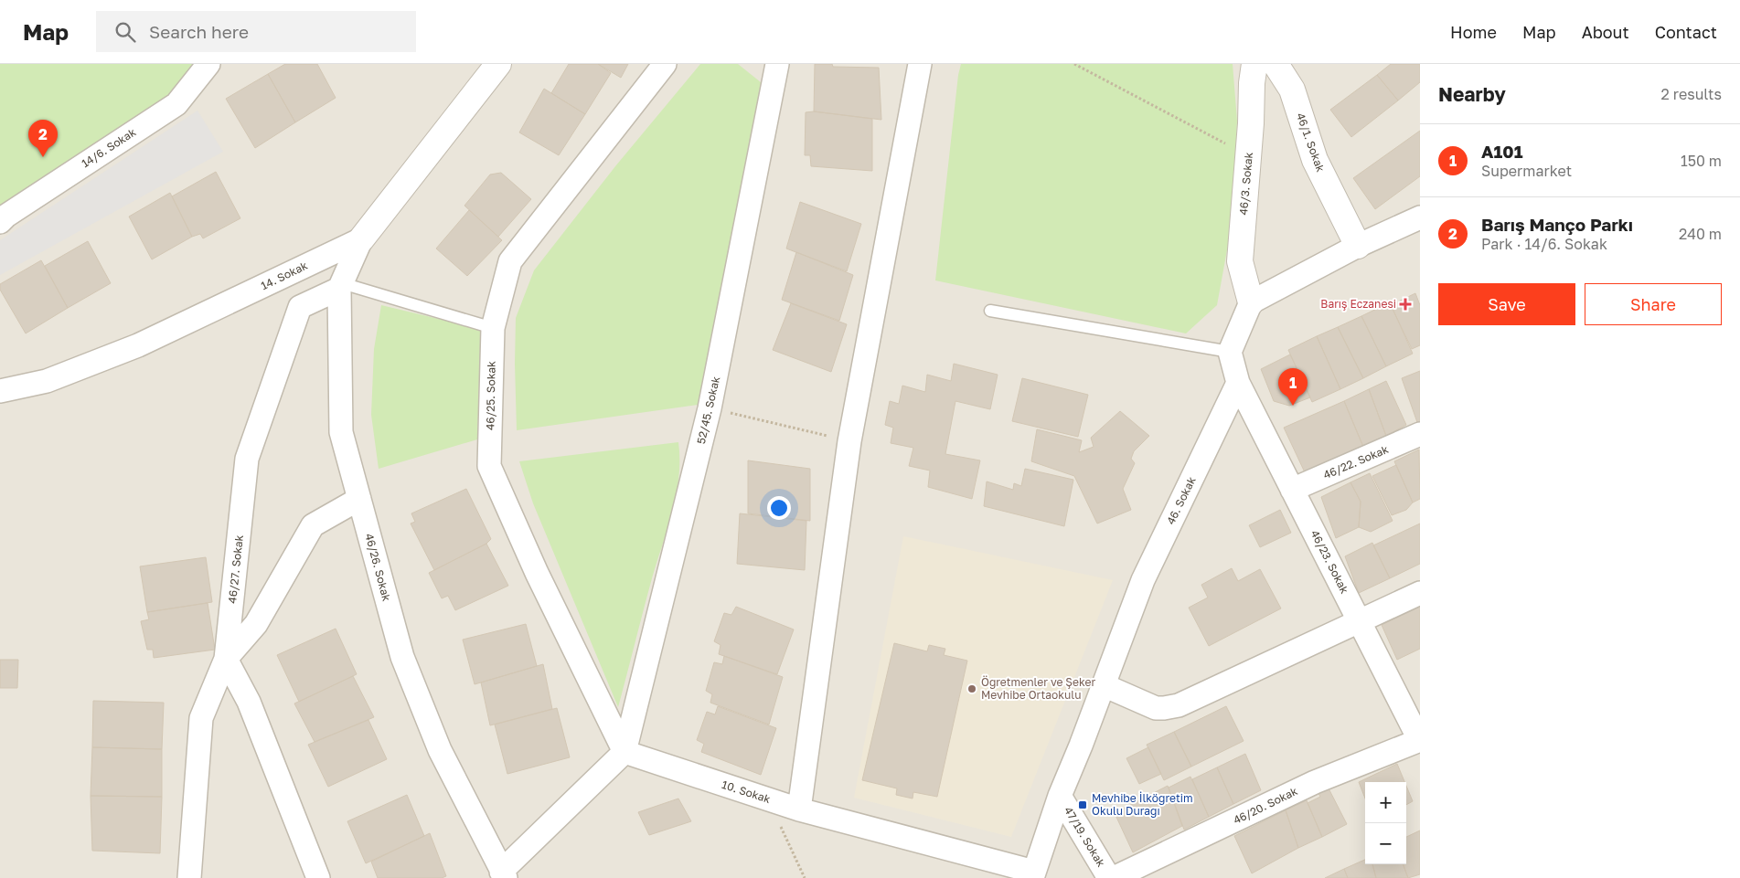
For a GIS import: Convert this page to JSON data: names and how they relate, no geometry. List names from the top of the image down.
{
  "streets": {
    "street": [
      "46/1. Sokak",
      "14/6. Sokak",
      "46/3. Sokak",
      "14. Sokak",
      "46/25. Sokak",
      "52/45. Sokak",
      "46/22. Sokak",
      "46. Sokak",
      "46/23. Sokak",
      "46/26. Sokak",
      "46/27. Sokak",
      "10. Sokak",
      "46/20. Sokak",
      "47/19. Sokak"
    ]
  },
  "crossings": [
    ["14. Sokak", "46/26. Sokak"],
    ["46/25. Sokak", "52/45. Sokak"],
    ["46/25. Sokak", "10. Sokak"],
    ["52/45. Sokak", "10. Sokak"],
    ["46/22. Sokak", "46/23. Sokak"],
    ["46. Sokak", "46/23. Sokak"],
    ["46. Sokak", "10. Sokak"],
    ["46. Sokak", "47/19. Sokak"],
    ["46/23. Sokak", "46/20. Sokak"],
    ["46/26. Sokak", "46/27. Sokak"]
  ],
  "places": {
    "health": ["Barış Eczanesi"],
    "other": ["Ögretmenler ve Şeker Mevhibe Ortaokulu"],
    "transit": ["Mevhibe İlköğretim Okulu Durağı"]
  },
  "page": {
    "header": "Map",
    "search": "Search here",
    "nav": [
      "Home",
      "Map",
      "About",
      "Contact"
    ],
    "heading": ["Nearby", "2 results"],
    "pins": ["2", "1"],
    "list": [
      {
        "mark": "1",
        "name": "A101",
        "note": "Supermarket",
        "value": "150 m"
      },
      {
        "mark": "2",
        "name": "Barış Manço Parkı",
        "note": "Park · 14/6. Sokak",
        "value": "240 m"
      }
    ],
    "buttons": ["Save", "Share"],
    "map_buttons": ["+", "−"]
  }
}
